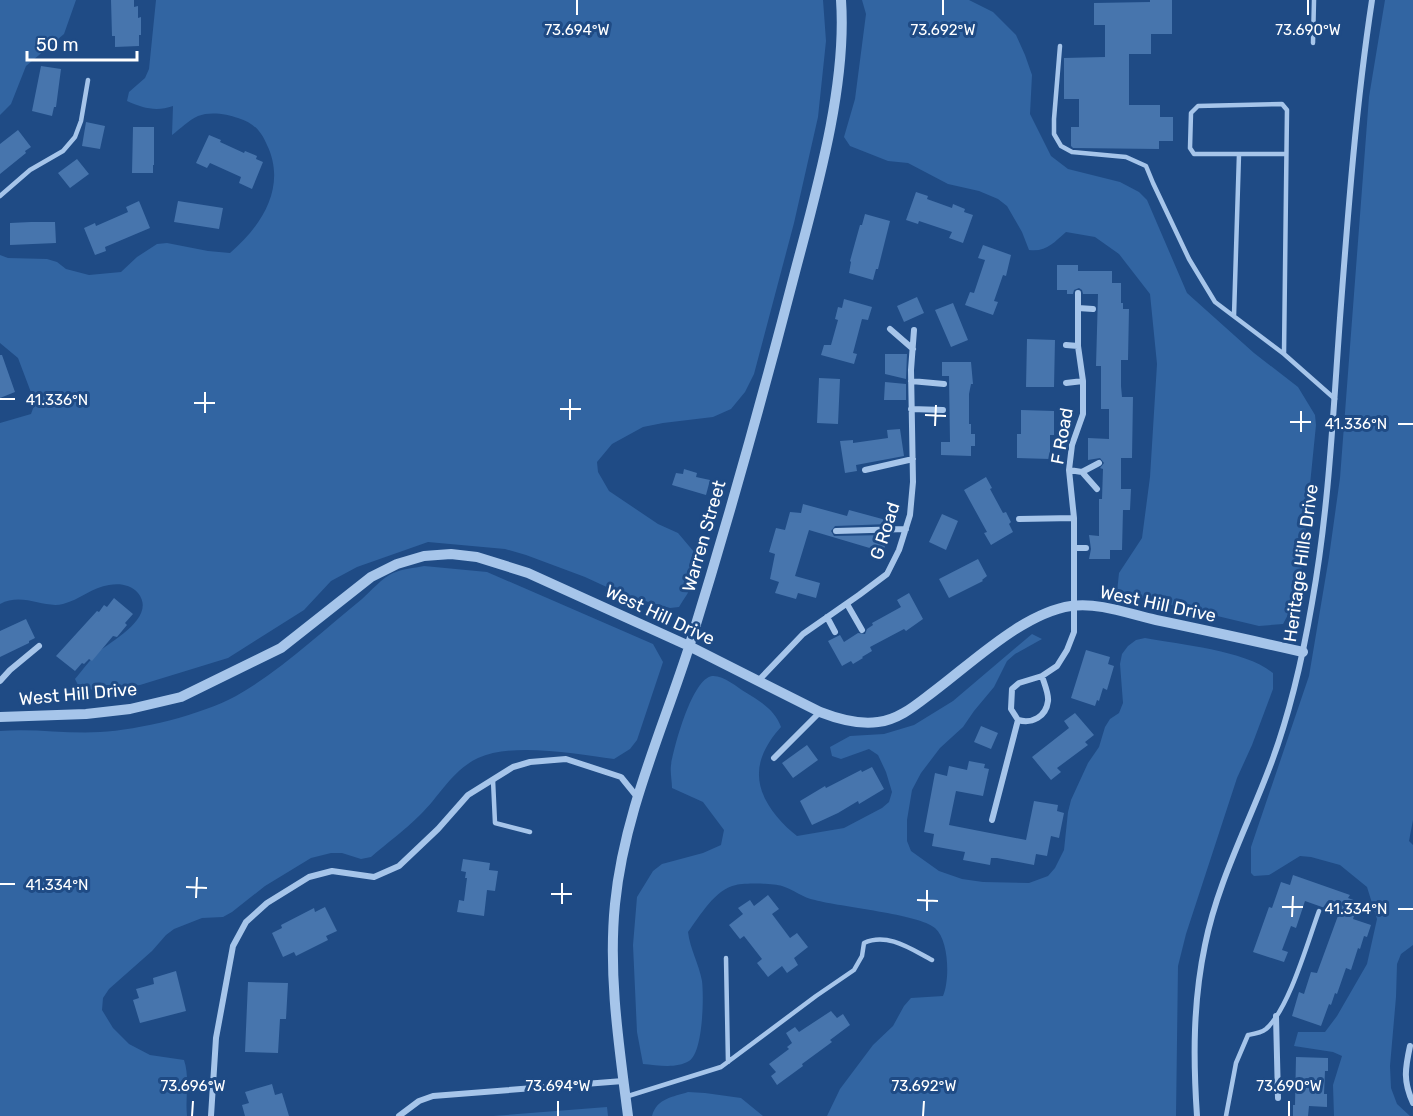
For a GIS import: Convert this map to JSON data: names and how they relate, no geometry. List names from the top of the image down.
{
  "streets": {
    "street": [
      "F Road",
      "G Road",
      "Warren Street",
      "Heritage Hills Drive",
      "West Hill Drive"
    ]
  },
  "crossings": [
    ["F Road", "West Hill Drive"],
    ["G Road", "West Hill Drive"],
    ["Warren Street", "West Hill Drive"],
    ["Heritage Hills Drive", "West Hill Drive"]
  ],
  "scale_bar": "50 m",
  "coordinates": [
    "73.694°W",
    "73.692°W",
    "73.690°W",
    "41.336°N",
    "41.334°N",
    "73.696°W"
  ]
}
